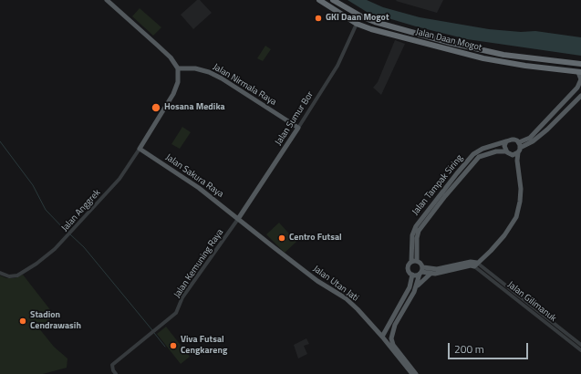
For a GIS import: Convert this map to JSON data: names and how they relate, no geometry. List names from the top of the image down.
{
  "streets": {
    "highway": ["Jalan Daan Mogot"],
    "main road": [
      "Jalan Nirmala Raya",
      "Jalan Sumur Bor",
      "Jalan Sakura Raya",
      "Jalan Tampak Siring",
      "Jalan Utan Jati"
    ],
    "street": ["Jalan Anggrek", "Jalan Kemuning Raya", "Jalan Gilimanuk"]
  },
  "crossings": [
    ["Jalan Daan Mogot", "Jalan Sumur Bor"],
    ["Jalan Nirmala Raya", "Jalan Sumur Bor"],
    ["Jalan Sumur Bor", "Jalan Sakura Raya"],
    ["Jalan Sumur Bor", "Jalan Kemuning Raya"],
    ["Jalan Sumur Bor", "Jalan Utan Jati"],
    ["Jalan Sakura Raya", "Jalan Anggrek"],
    ["Jalan Sakura Raya", "Jalan Kemuning Raya"],
    ["Jalan Sakura Raya", "Jalan Utan Jati"],
    ["Jalan Kemuning Raya", "Jalan Utan Jati"]
  ],
  "places": [
    "GKI Daan Mogot",
    "Hosana Medika",
    "Centro Futsal",
    "Stadion Cendrawasih",
    "Viva Futsal Cengkareng"
  ],
  "scale_bar": "200 m"
}
